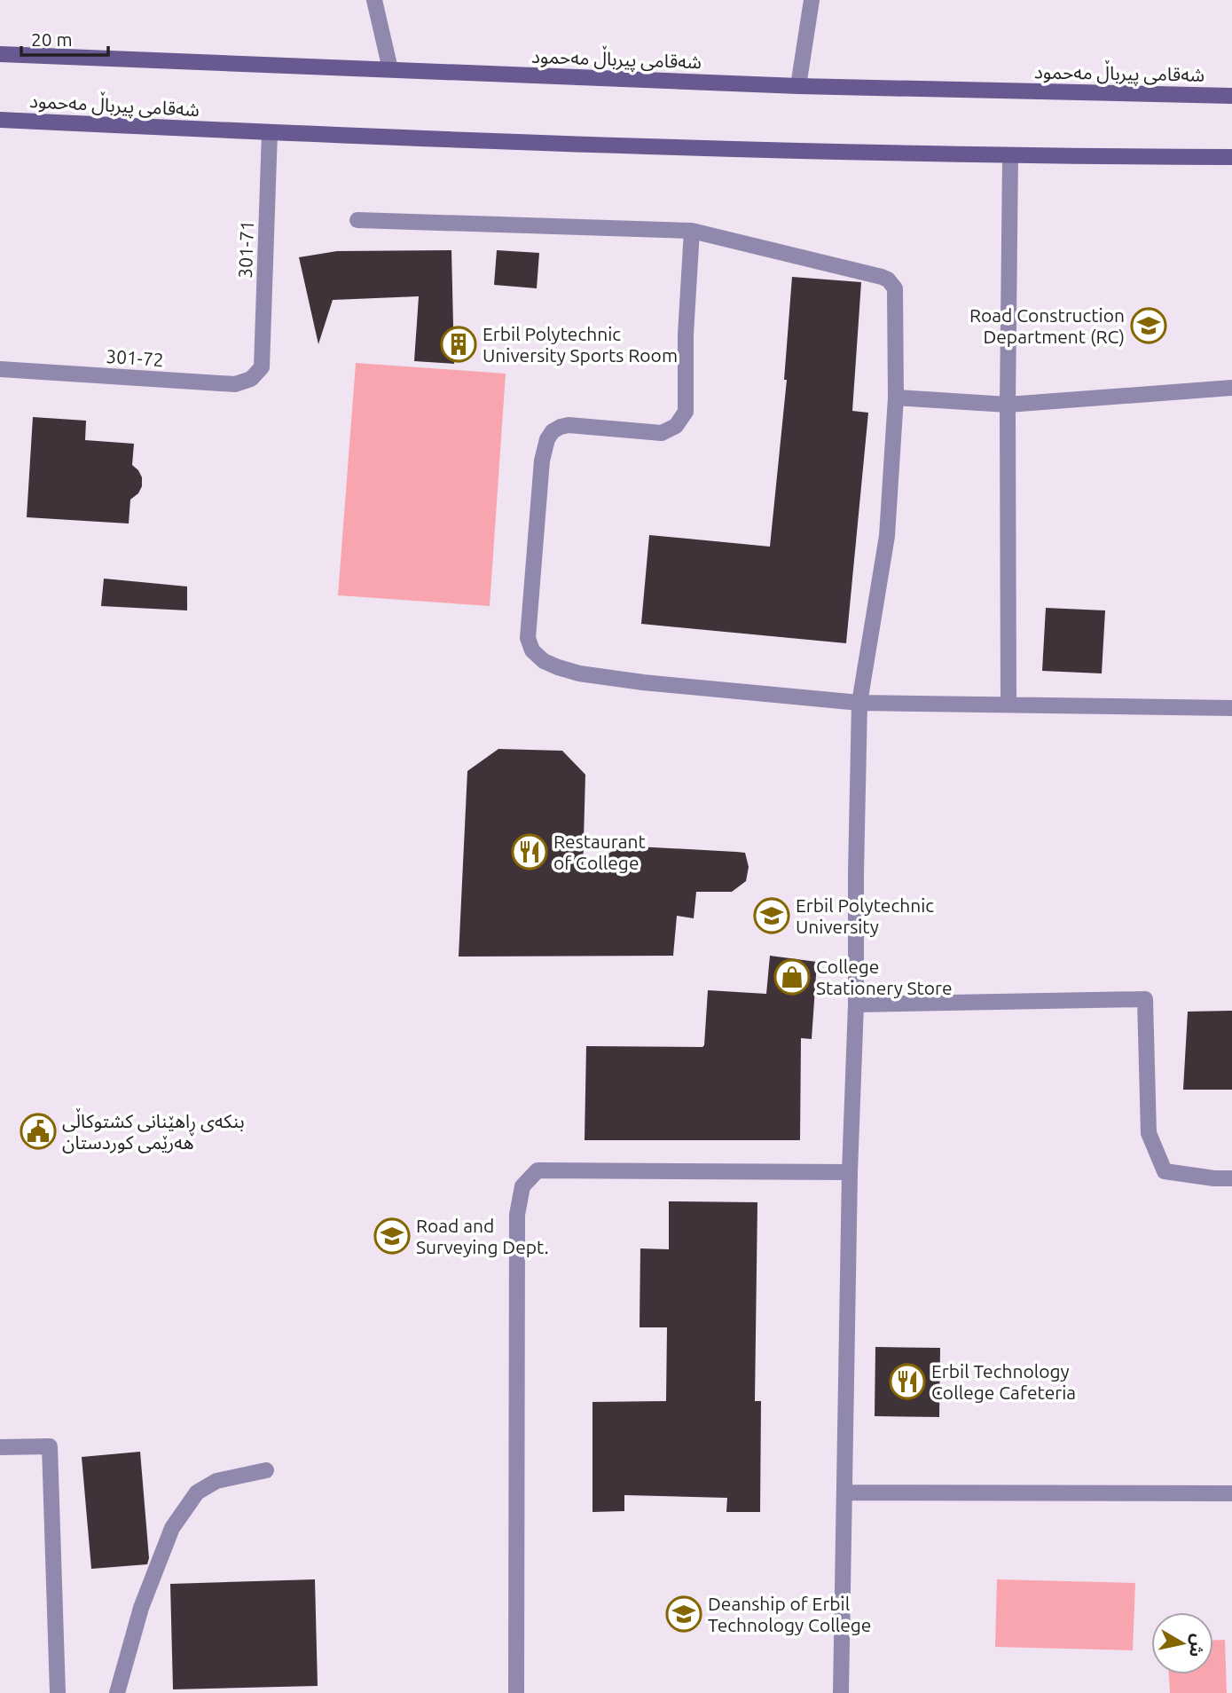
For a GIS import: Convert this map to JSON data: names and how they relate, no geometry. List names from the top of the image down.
{
  "streets": {
    "main road": ["شەقامی پیرباڵ مەحمود"],
    "street": ["301-71", "301-72"]
  },
  "crossings": [
    ["شەقامی پیرباڵ مەحمود", "301-71"],
    ["301-71", "301-72"]
  ],
  "places": {
    "school or university": [
      "Road Construction Department (RC)",
      "Erbil Polytechnic University",
      "Road and Surveying Dept.",
      "Deanship of Erbil Technology College"
    ],
    "building": ["Erbil Polytechnic University Sports Room"],
    "restaurant": ["Restaurant of College", "Erbil Technology College Cafeteria"],
    "shop": ["College Stationery Store"],
    "public building": ["بنکەی ڕاهێنانی کشتوکاڵی هەرێمی کوردستان"]
  },
  "scale_bar": "20 m",
  "north": "right"
}
